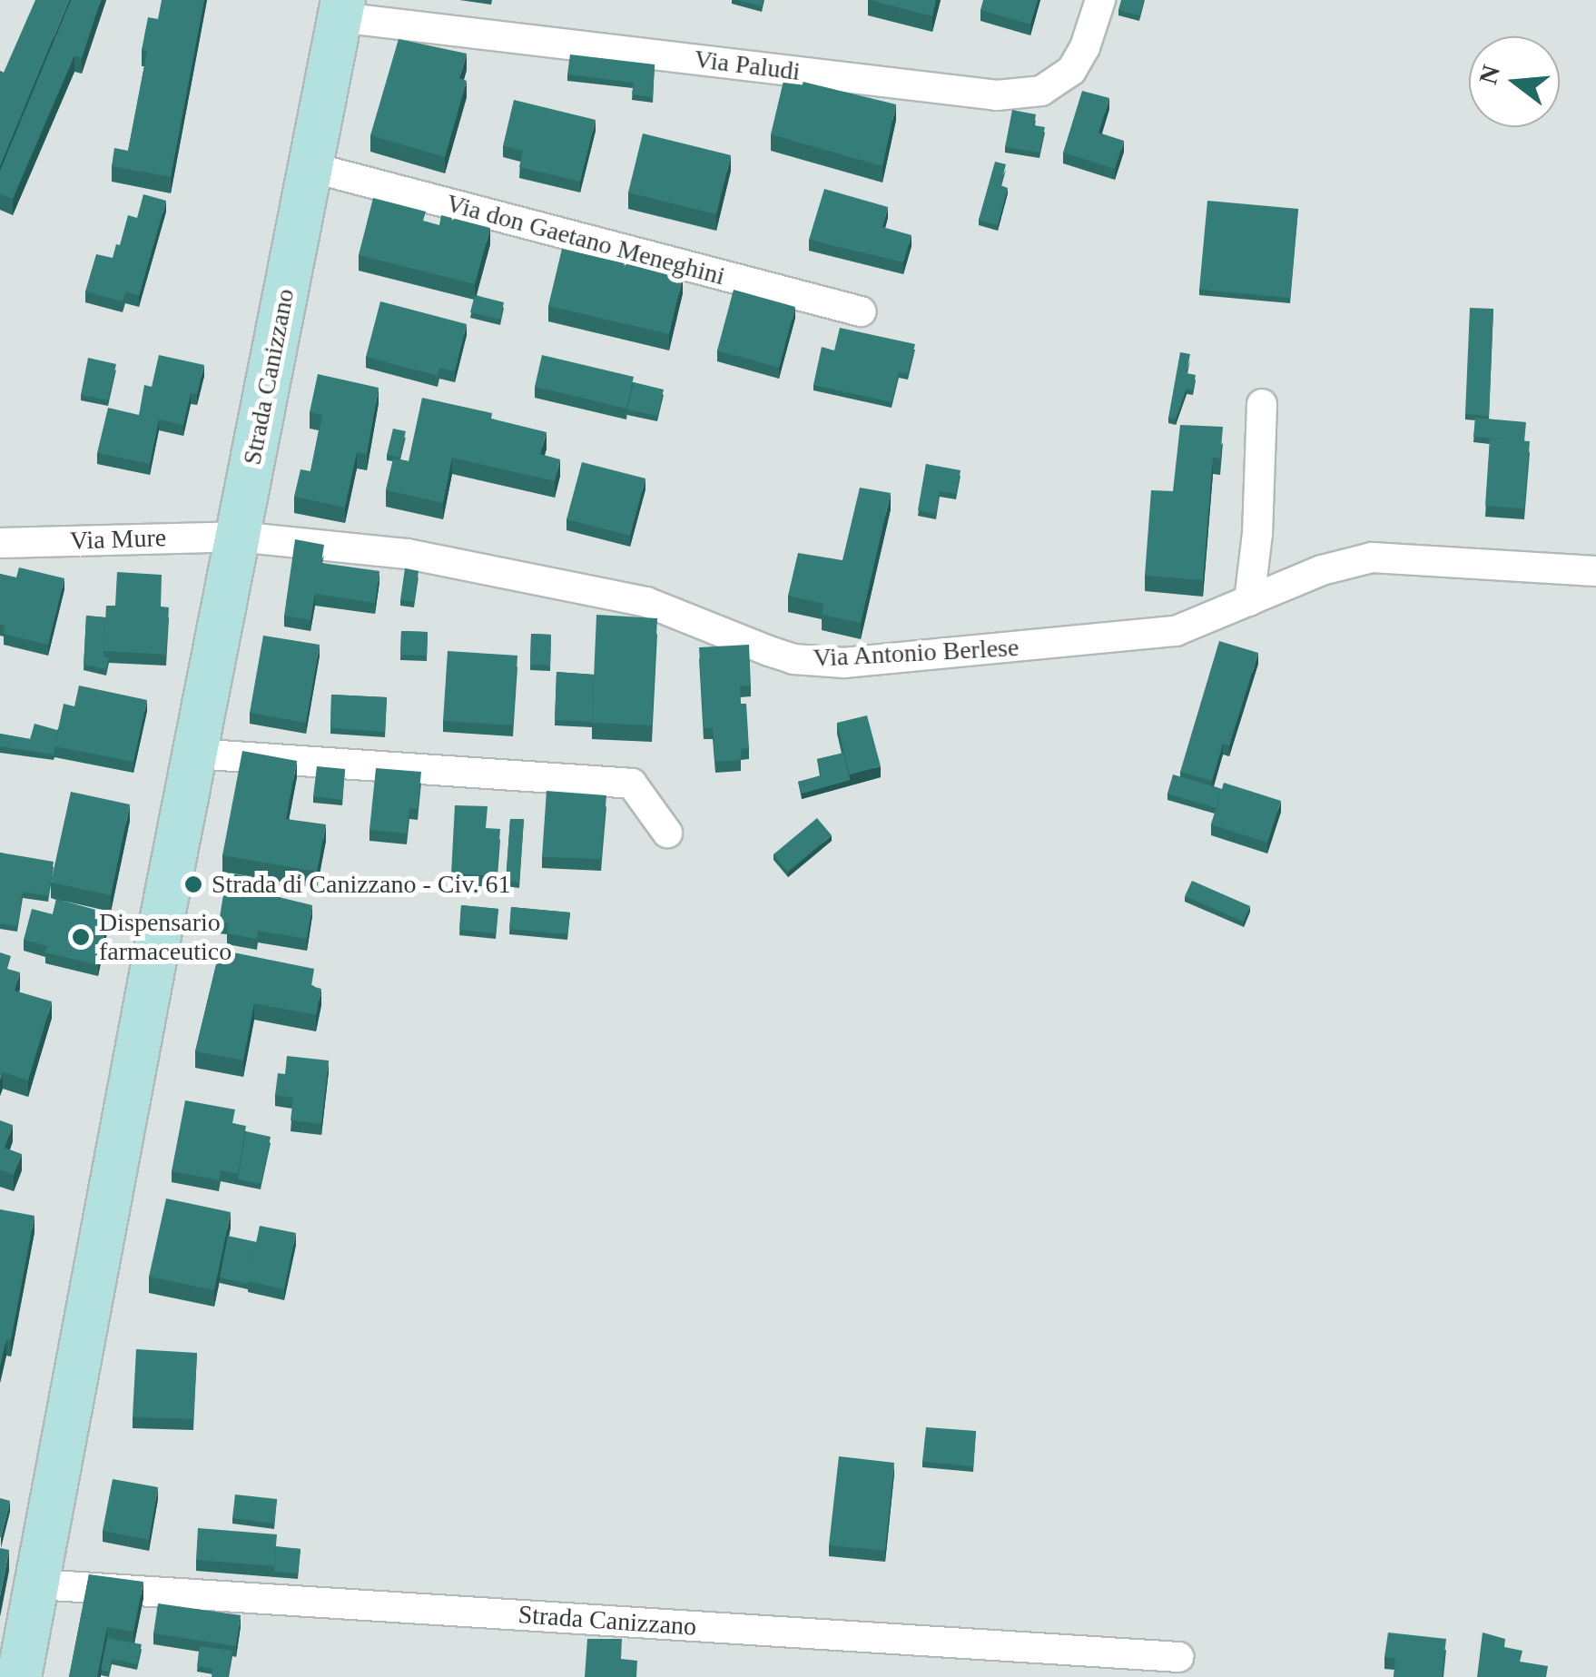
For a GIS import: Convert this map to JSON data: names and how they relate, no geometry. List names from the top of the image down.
{
  "streets": {
    "street": [
      "Via Paludi",
      "Via don Gaetano Meneghini",
      "Strada Canizzano",
      "Via Mure",
      "Via Antonio Berlese"
    ]
  },
  "crossings": [
    ["Via Paludi", "Strada Canizzano"],
    ["Via don Gaetano Meneghini", "Strada Canizzano"],
    ["Strada Canizzano", "Via Mure"],
    ["Strada Canizzano", "Via Antonio Berlese"],
    ["Via Mure", "Via Antonio Berlese"]
  ],
  "places": ["Strada di Canizzano - Civ. 61", "Dispensario farmaceutico"],
  "north": "left"
}
